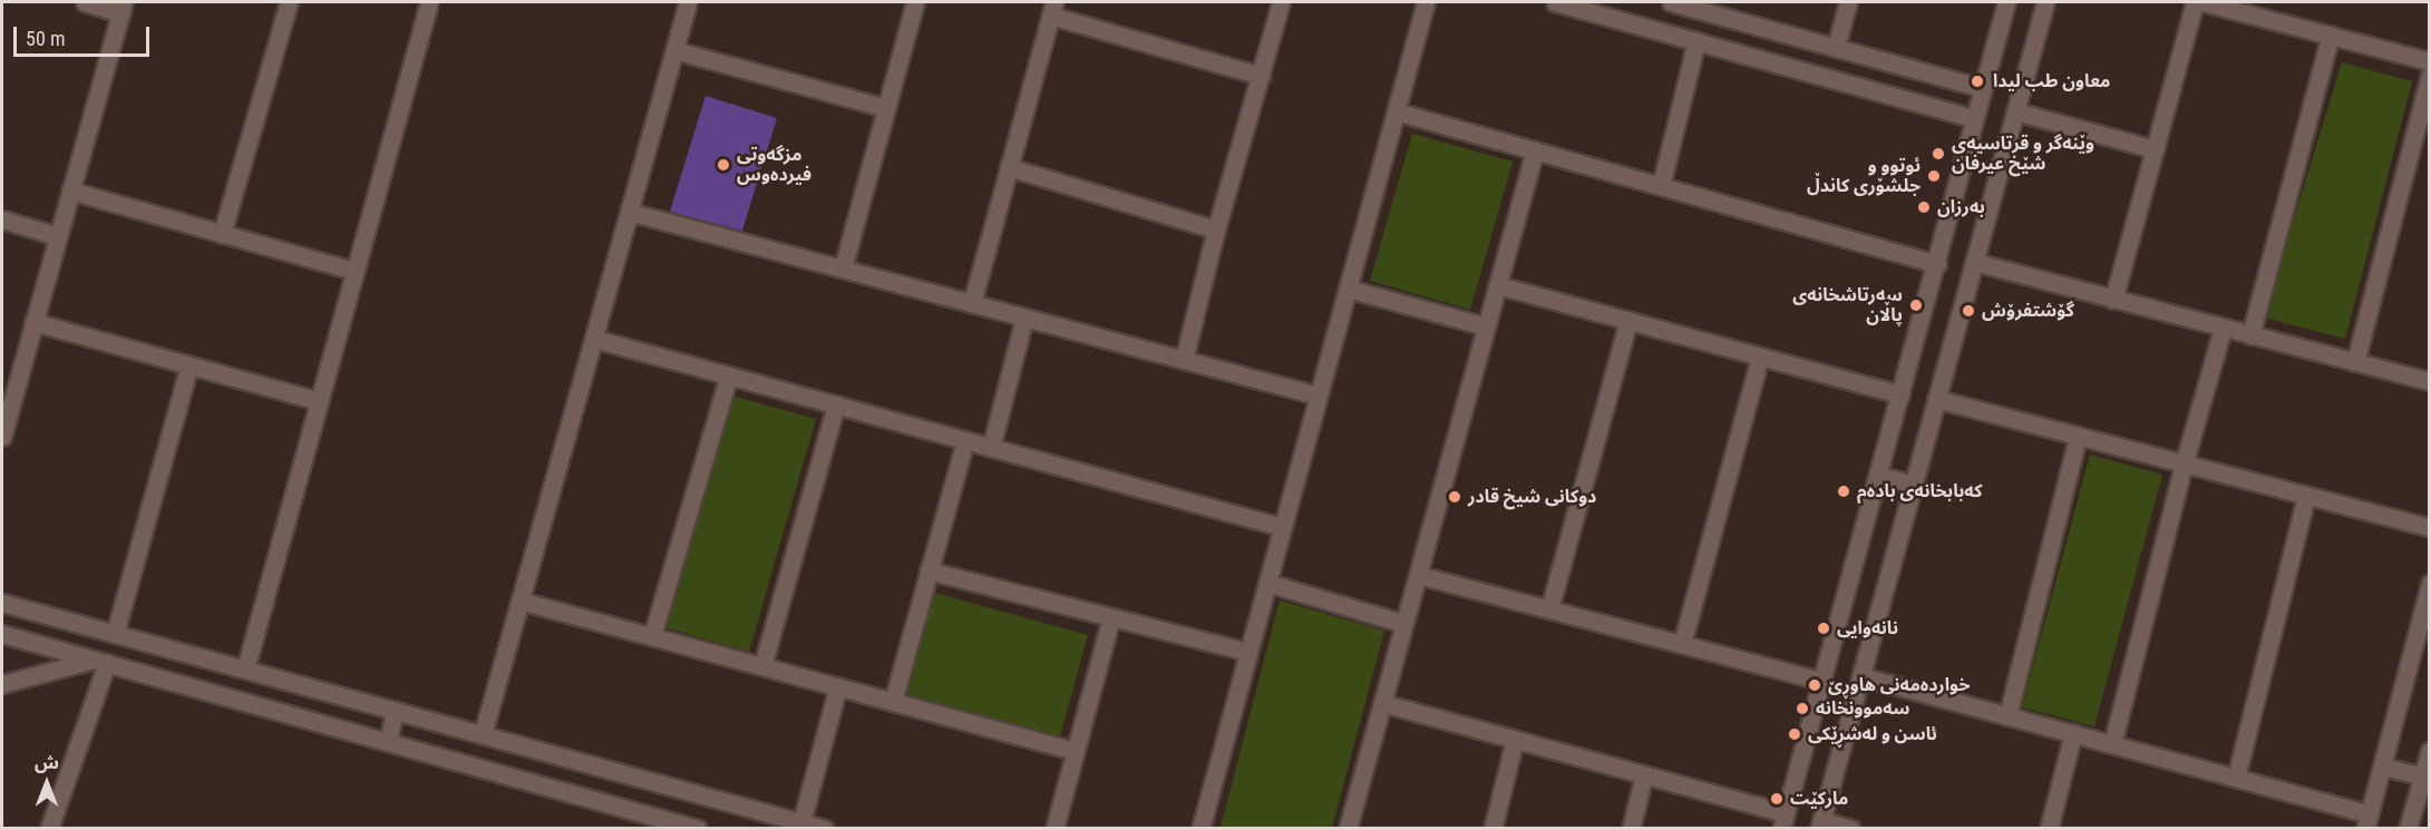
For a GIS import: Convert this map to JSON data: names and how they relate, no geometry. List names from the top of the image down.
{
  "places": [
    "معاون طب لیدا",
    "وێنەگر و قڕتاسیەی شێخ عیرفان",
    "مزگە‌وتی فیردە‌وس",
    "ئوتوو و جلشۆری کاندڵ",
    "بەرزان",
    "سەرتاشخانەی پاڵان",
    "گۆشتفرۆش",
    "کەبابخانەی بادەم",
    "دوکانی شیخ قادر",
    "نانەوایی",
    "خواردەمەنی هاوڕێ",
    "سەموونخانە",
    "ئاسن و لەشڕێکی",
    "مارکێت"
  ],
  "scale_bar": "50 m",
  "north": "top"
}
